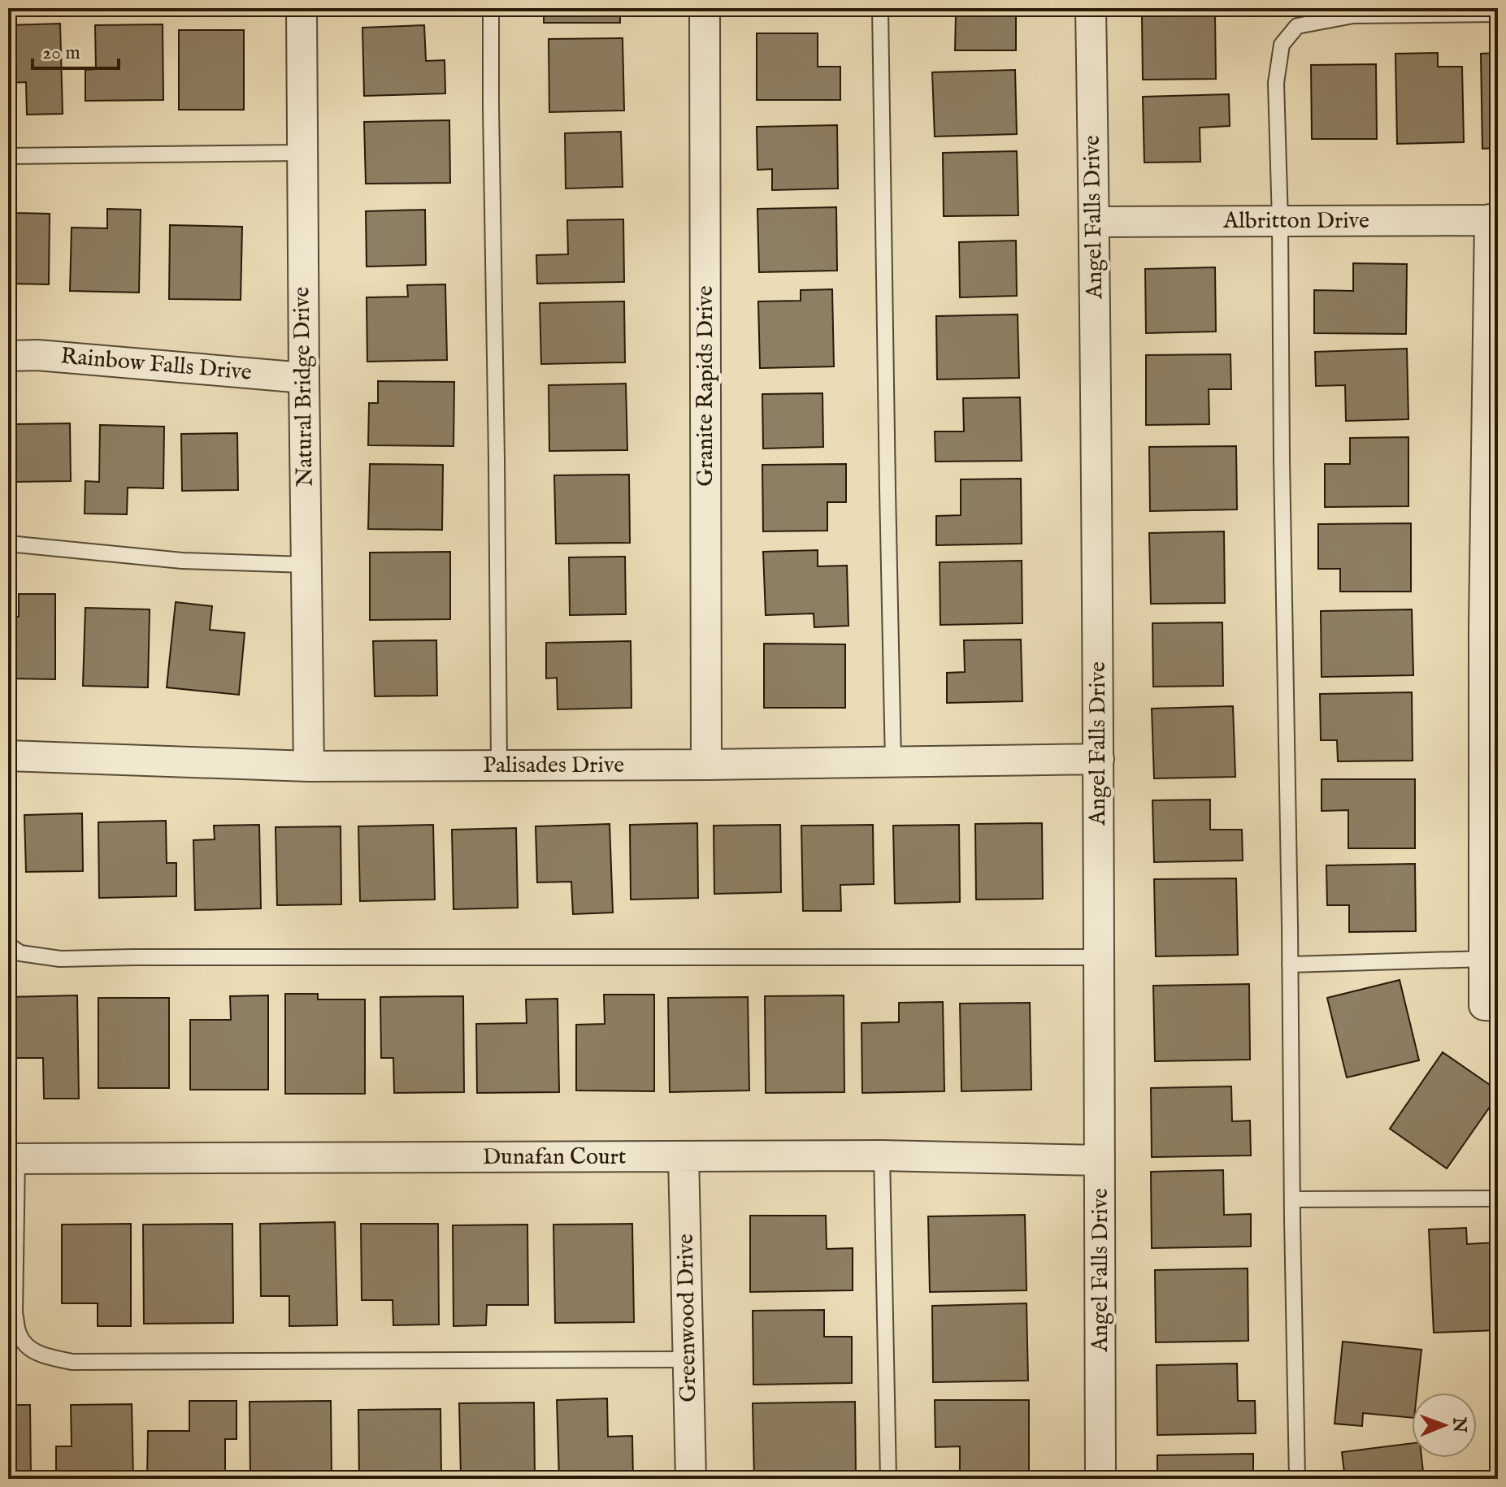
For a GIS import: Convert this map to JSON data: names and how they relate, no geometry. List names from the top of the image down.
{
  "streets": {
    "street": [
      "Angel Falls Drive",
      "Albritton Drive",
      "Rainbow Falls Drive",
      "Granite Rapids Drive",
      "Natural Bridge Drive",
      "Palisades Drive",
      "Dunafan Court",
      "Greenwood Drive"
    ]
  },
  "crossings": [
    ["Angel Falls Drive", "Albritton Drive"],
    ["Angel Falls Drive", "Palisades Drive"],
    ["Angel Falls Drive", "Dunafan Court"],
    ["Rainbow Falls Drive", "Natural Bridge Drive"],
    ["Granite Rapids Drive", "Palisades Drive"],
    ["Natural Bridge Drive", "Palisades Drive"],
    ["Dunafan Court", "Greenwood Drive"]
  ],
  "scale_bar": "20 m",
  "north": "right"
}
